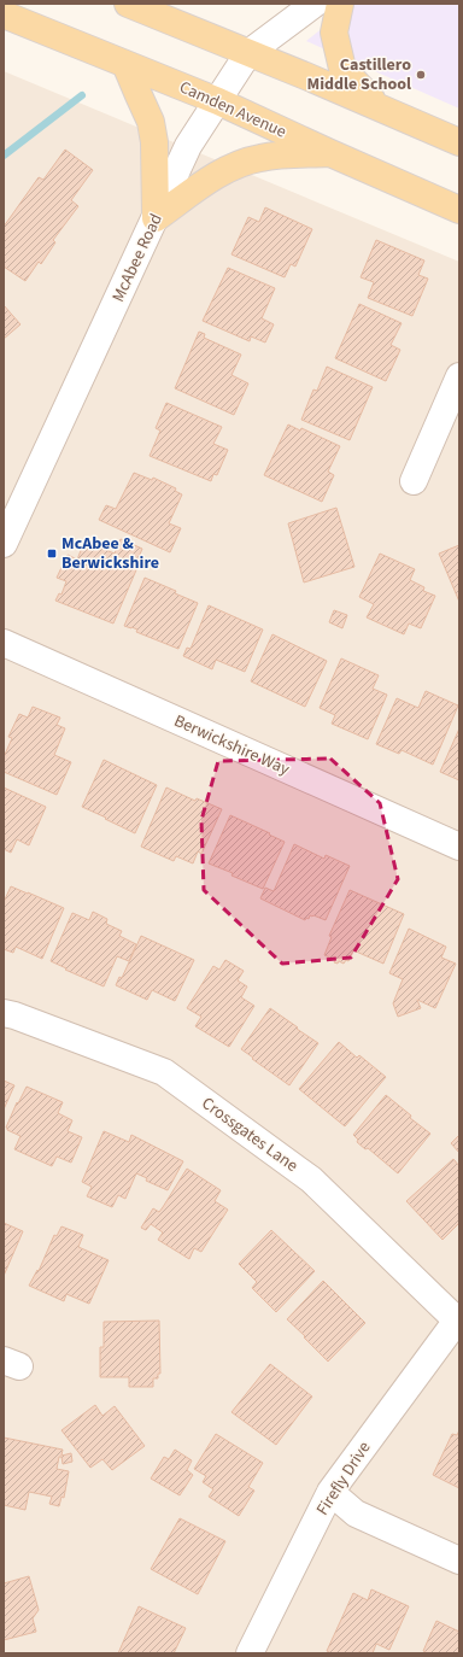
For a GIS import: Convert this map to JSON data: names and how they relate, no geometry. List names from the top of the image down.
{
  "streets": {
    "main road": ["Camden Avenue"],
    "street": [
      "McAbee Road",
      "Berwickshire Way",
      "Crossgates Lane",
      "Firefly Drive"
    ]
  },
  "crossings": [
    ["Camden Avenue", "McAbee Road"],
    ["Crossgates Lane", "Firefly Drive"]
  ],
  "places": {
    "other": ["Castillero Middle School"],
    "transit": ["McAbee & Berwickshire"]
  }
}
